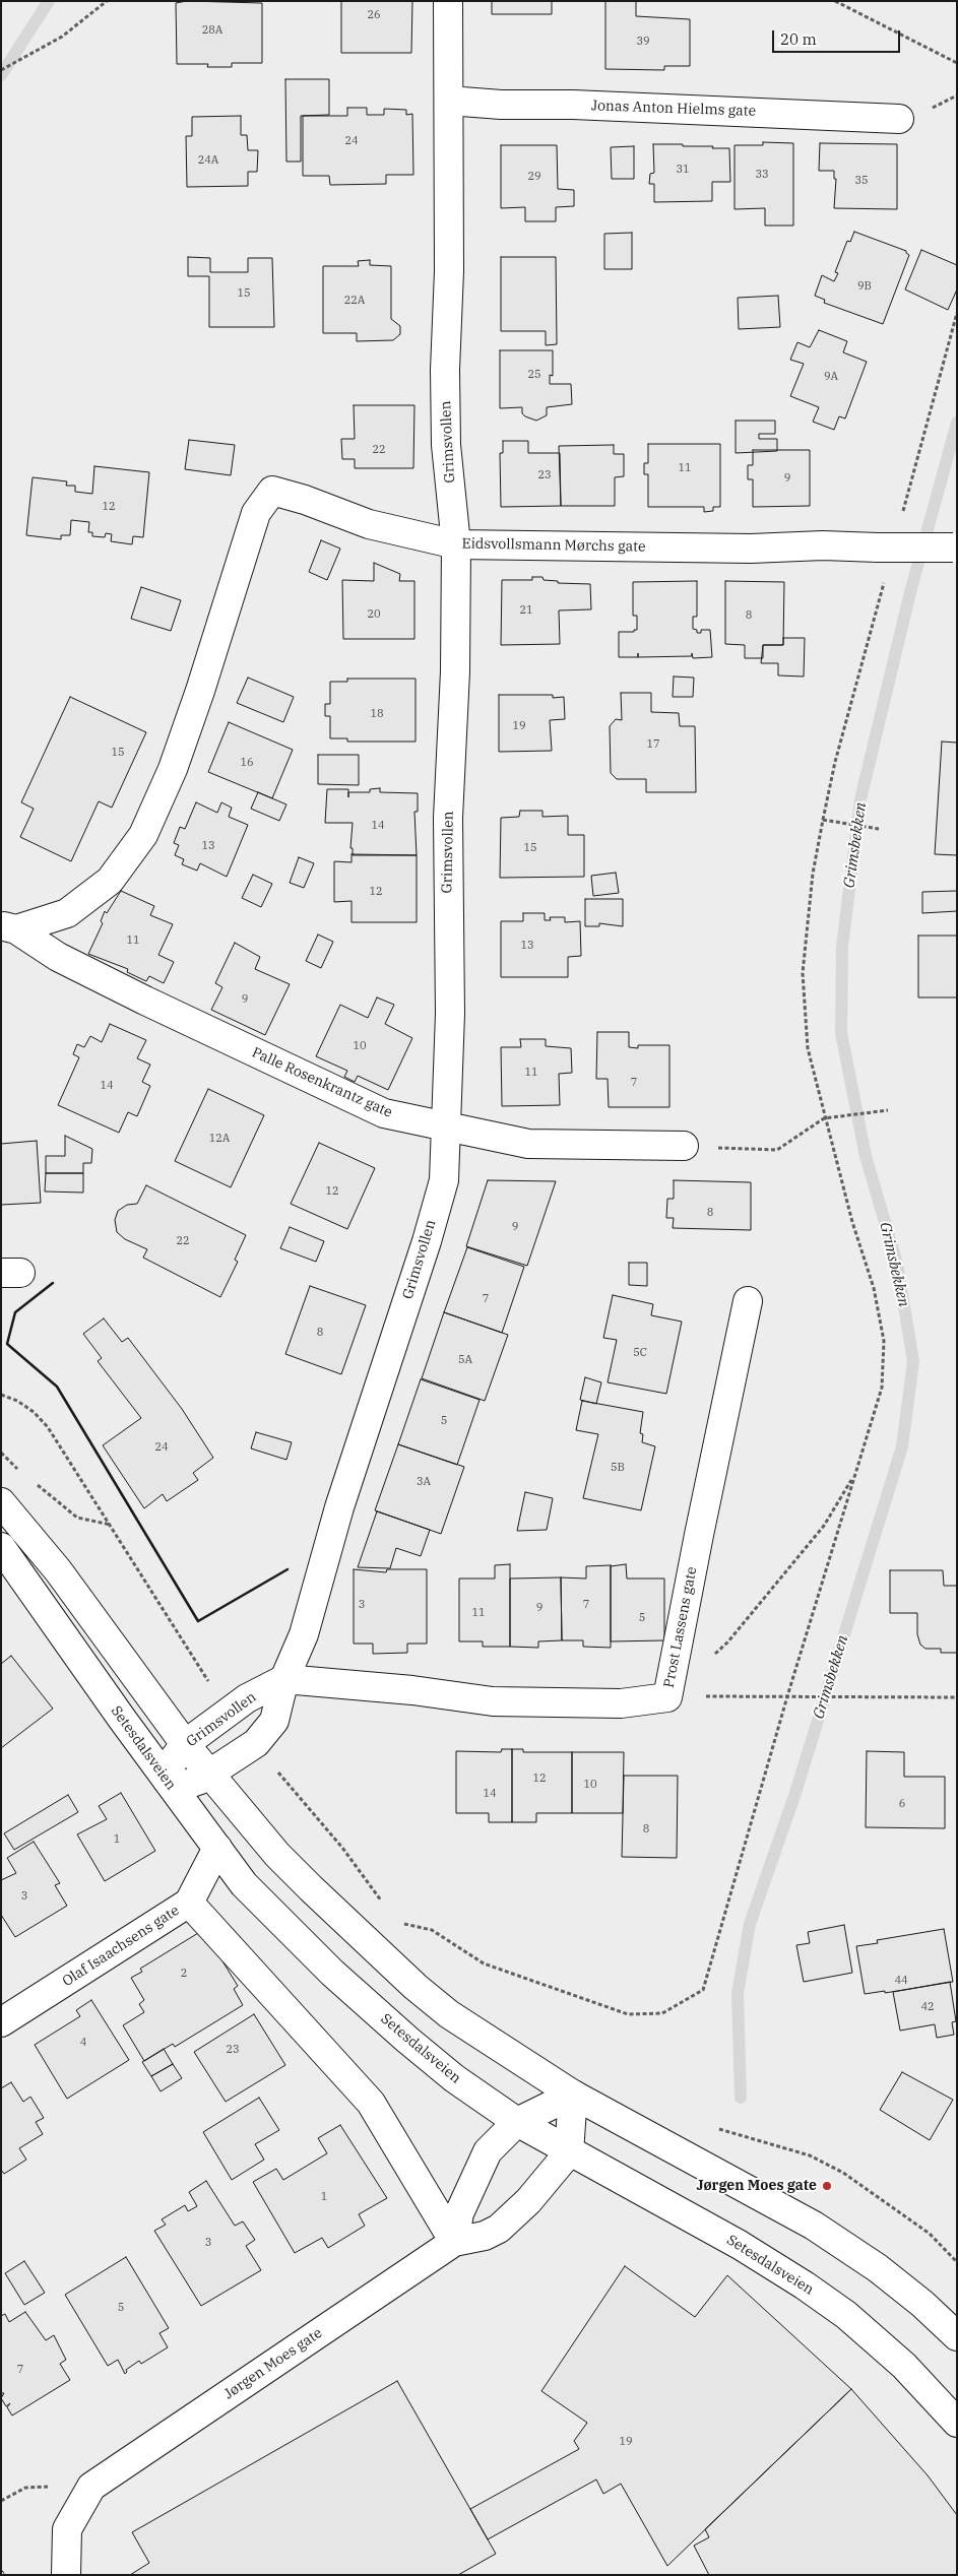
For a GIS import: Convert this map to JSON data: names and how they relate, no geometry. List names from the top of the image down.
{
  "streets": {
    "main road": [
      "Jonas Anton Hielms gate",
      "Grimsvollen",
      "Eidsvollsmann Mørchs gate",
      "Palle Rosenkrantz gate",
      "Prost Lassens gate",
      "Setesdalsveien",
      "Olaf Isaachsens gate",
      "Jørgen Moes gate"
    ]
  },
  "crossings": [
    ["Jonas Anton Hielms gate", "Grimsvollen"],
    ["Grimsvollen", "Eidsvollsmann Mørchs gate"],
    ["Grimsvollen", "Palle Rosenkrantz gate"],
    ["Grimsvollen", "Prost Lassens gate"],
    ["Grimsvollen", "Setesdalsveien"],
    ["Eidsvollsmann Mørchs gate", "Palle Rosenkrantz gate"],
    ["Setesdalsveien", "Olaf Isaachsens gate"],
    ["Setesdalsveien", "Jørgen Moes gate"]
  ],
  "water": ["Grimsbekken"],
  "places": ["Jørgen Moes gate"],
  "house_numbers": [
    "26",
    "28A",
    "39",
    "24",
    "24A",
    "31",
    "33",
    "29",
    "35",
    "9B",
    "15",
    "22A",
    "25",
    "9A",
    "22",
    "11",
    "23",
    "9",
    "12",
    "21",
    "20",
    "8",
    "18",
    "19",
    "17",
    "15",
    "16",
    "14",
    "13",
    "15",
    "12",
    "11",
    "13",
    "9",
    "10",
    "11",
    "7",
    "14",
    "12A",
    "12",
    "8",
    "9",
    "22",
    "7",
    "8",
    "5C",
    "5A",
    "5",
    "24",
    "5B",
    "3A",
    "3",
    "7",
    "9",
    "11",
    "5",
    "12",
    "10",
    "14",
    "6",
    "8",
    "1",
    "3",
    "2",
    "44",
    "42",
    "4",
    "23",
    "1",
    "3",
    "5",
    "7",
    "19"
  ],
  "scale_bar": "20 m"
}
